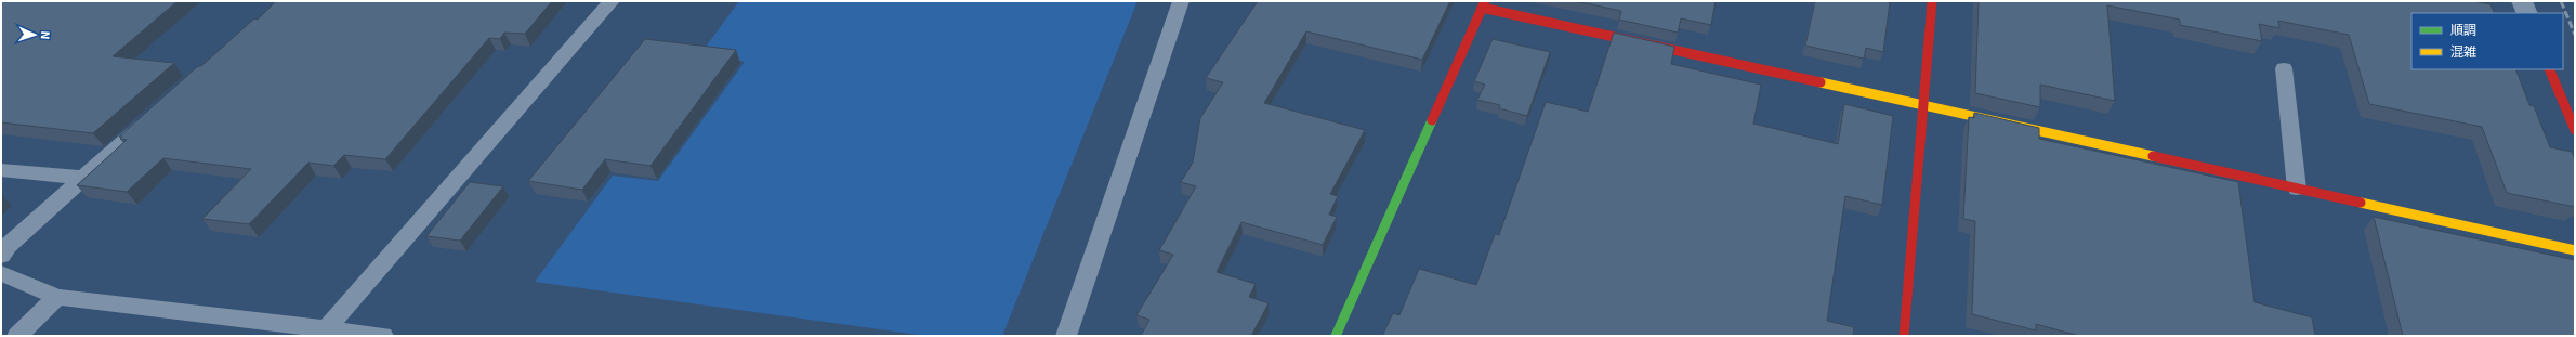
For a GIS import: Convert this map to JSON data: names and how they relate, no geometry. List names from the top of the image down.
{
  "legend": ["順調", "混雑"],
  "north": "right"
}
